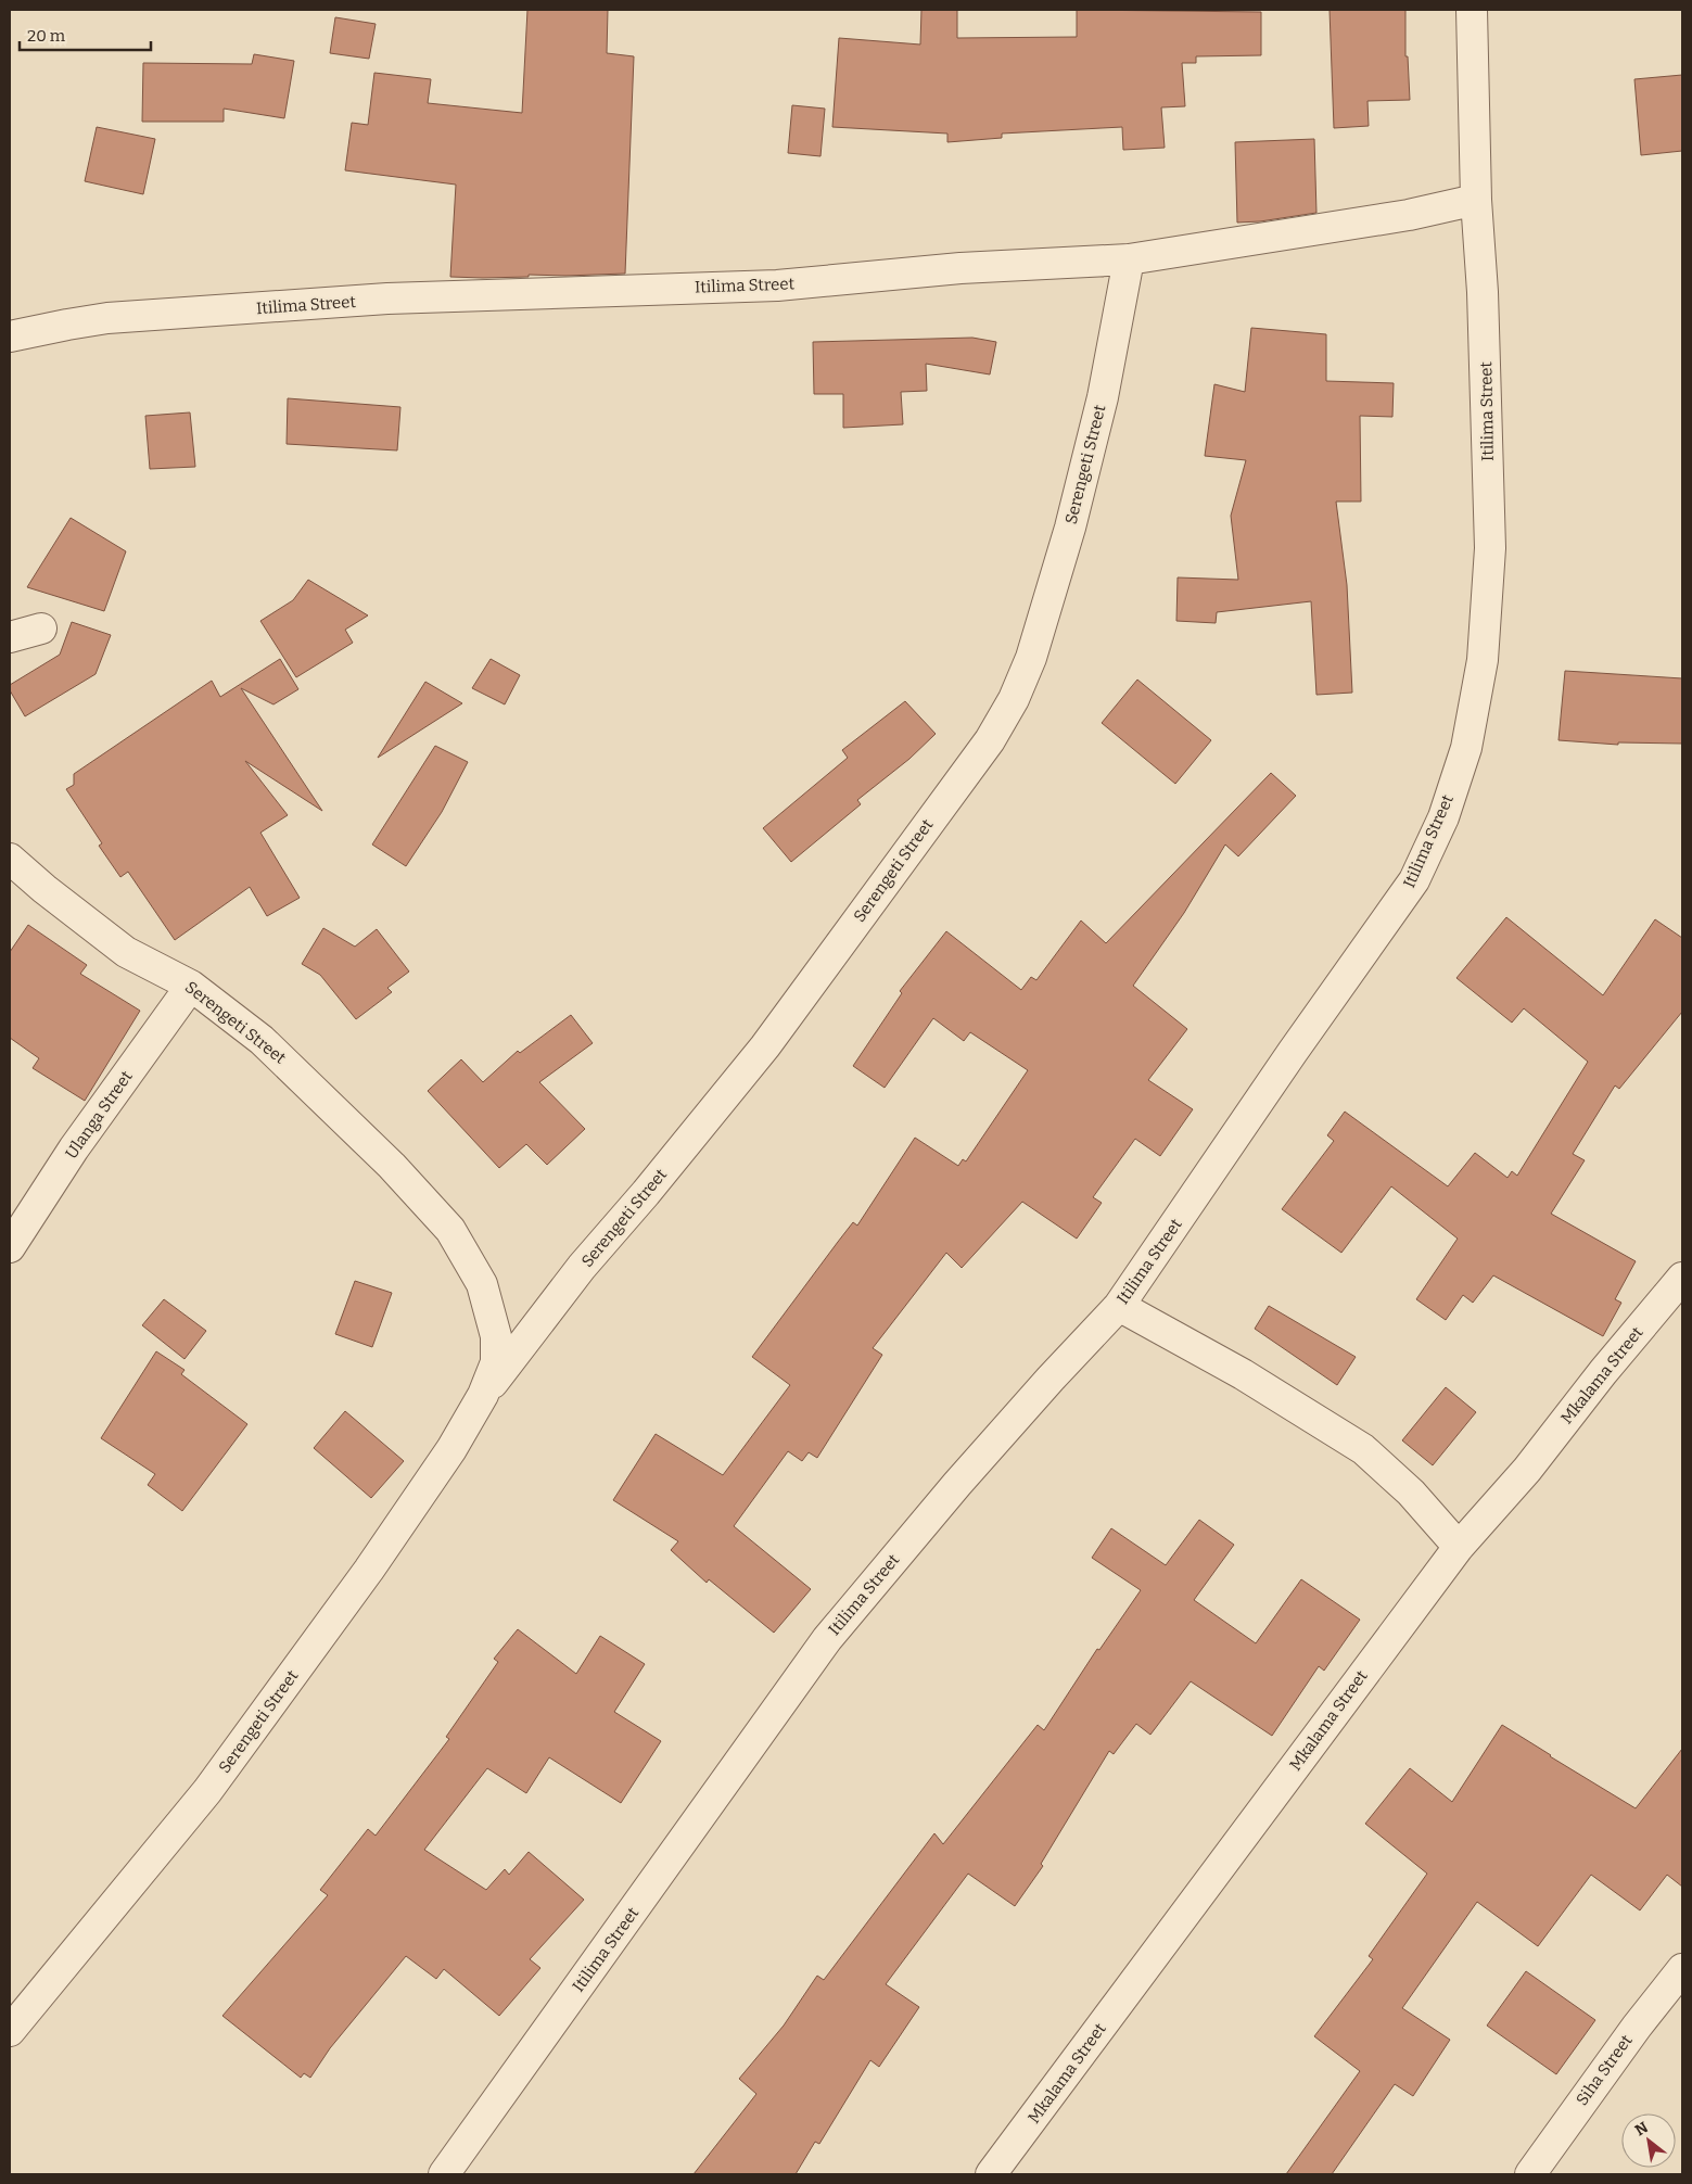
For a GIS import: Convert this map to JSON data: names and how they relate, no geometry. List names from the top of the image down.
{
  "streets": {
    "street": [
      "Itilima Street",
      "Serengeti Street",
      "Ulanga Street",
      "Mkalama Street",
      "Siha Street"
    ]
  },
  "crossings": [
    ["Itilima Street", "Serengeti Street"],
    ["Serengeti Street", "Ulanga Street"]
  ],
  "scale_bar": "20 m",
  "north": "top left"
}
